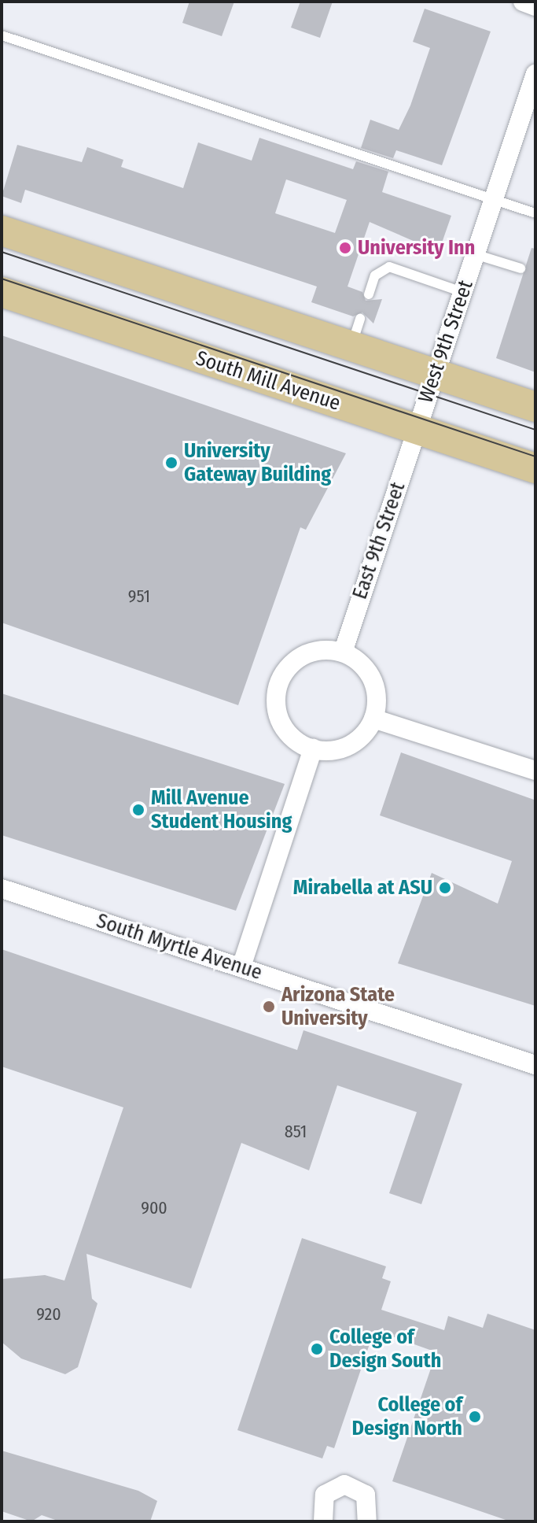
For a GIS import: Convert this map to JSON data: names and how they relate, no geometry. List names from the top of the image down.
{
  "streets": {
    "main road": ["South Mill Avenue"],
    "street": ["West 9th Street", "East 9th Street", "South Myrtle Avenue"]
  },
  "crossings": [
    ["West 9th Street", "South Mill Avenue"],
    ["West 9th Street", "East 9th Street"],
    ["South Mill Avenue", "East 9th Street"]
  ],
  "places": [
    "University Inn",
    "University Gateway Building",
    "Mill Avenue Student Housing",
    "Mirabella at ASU",
    "Arizona State University",
    "College of Design South",
    "College of Design North"
  ],
  "house_numbers": [
    "951",
    "851",
    "900",
    "920"
  ]
}
